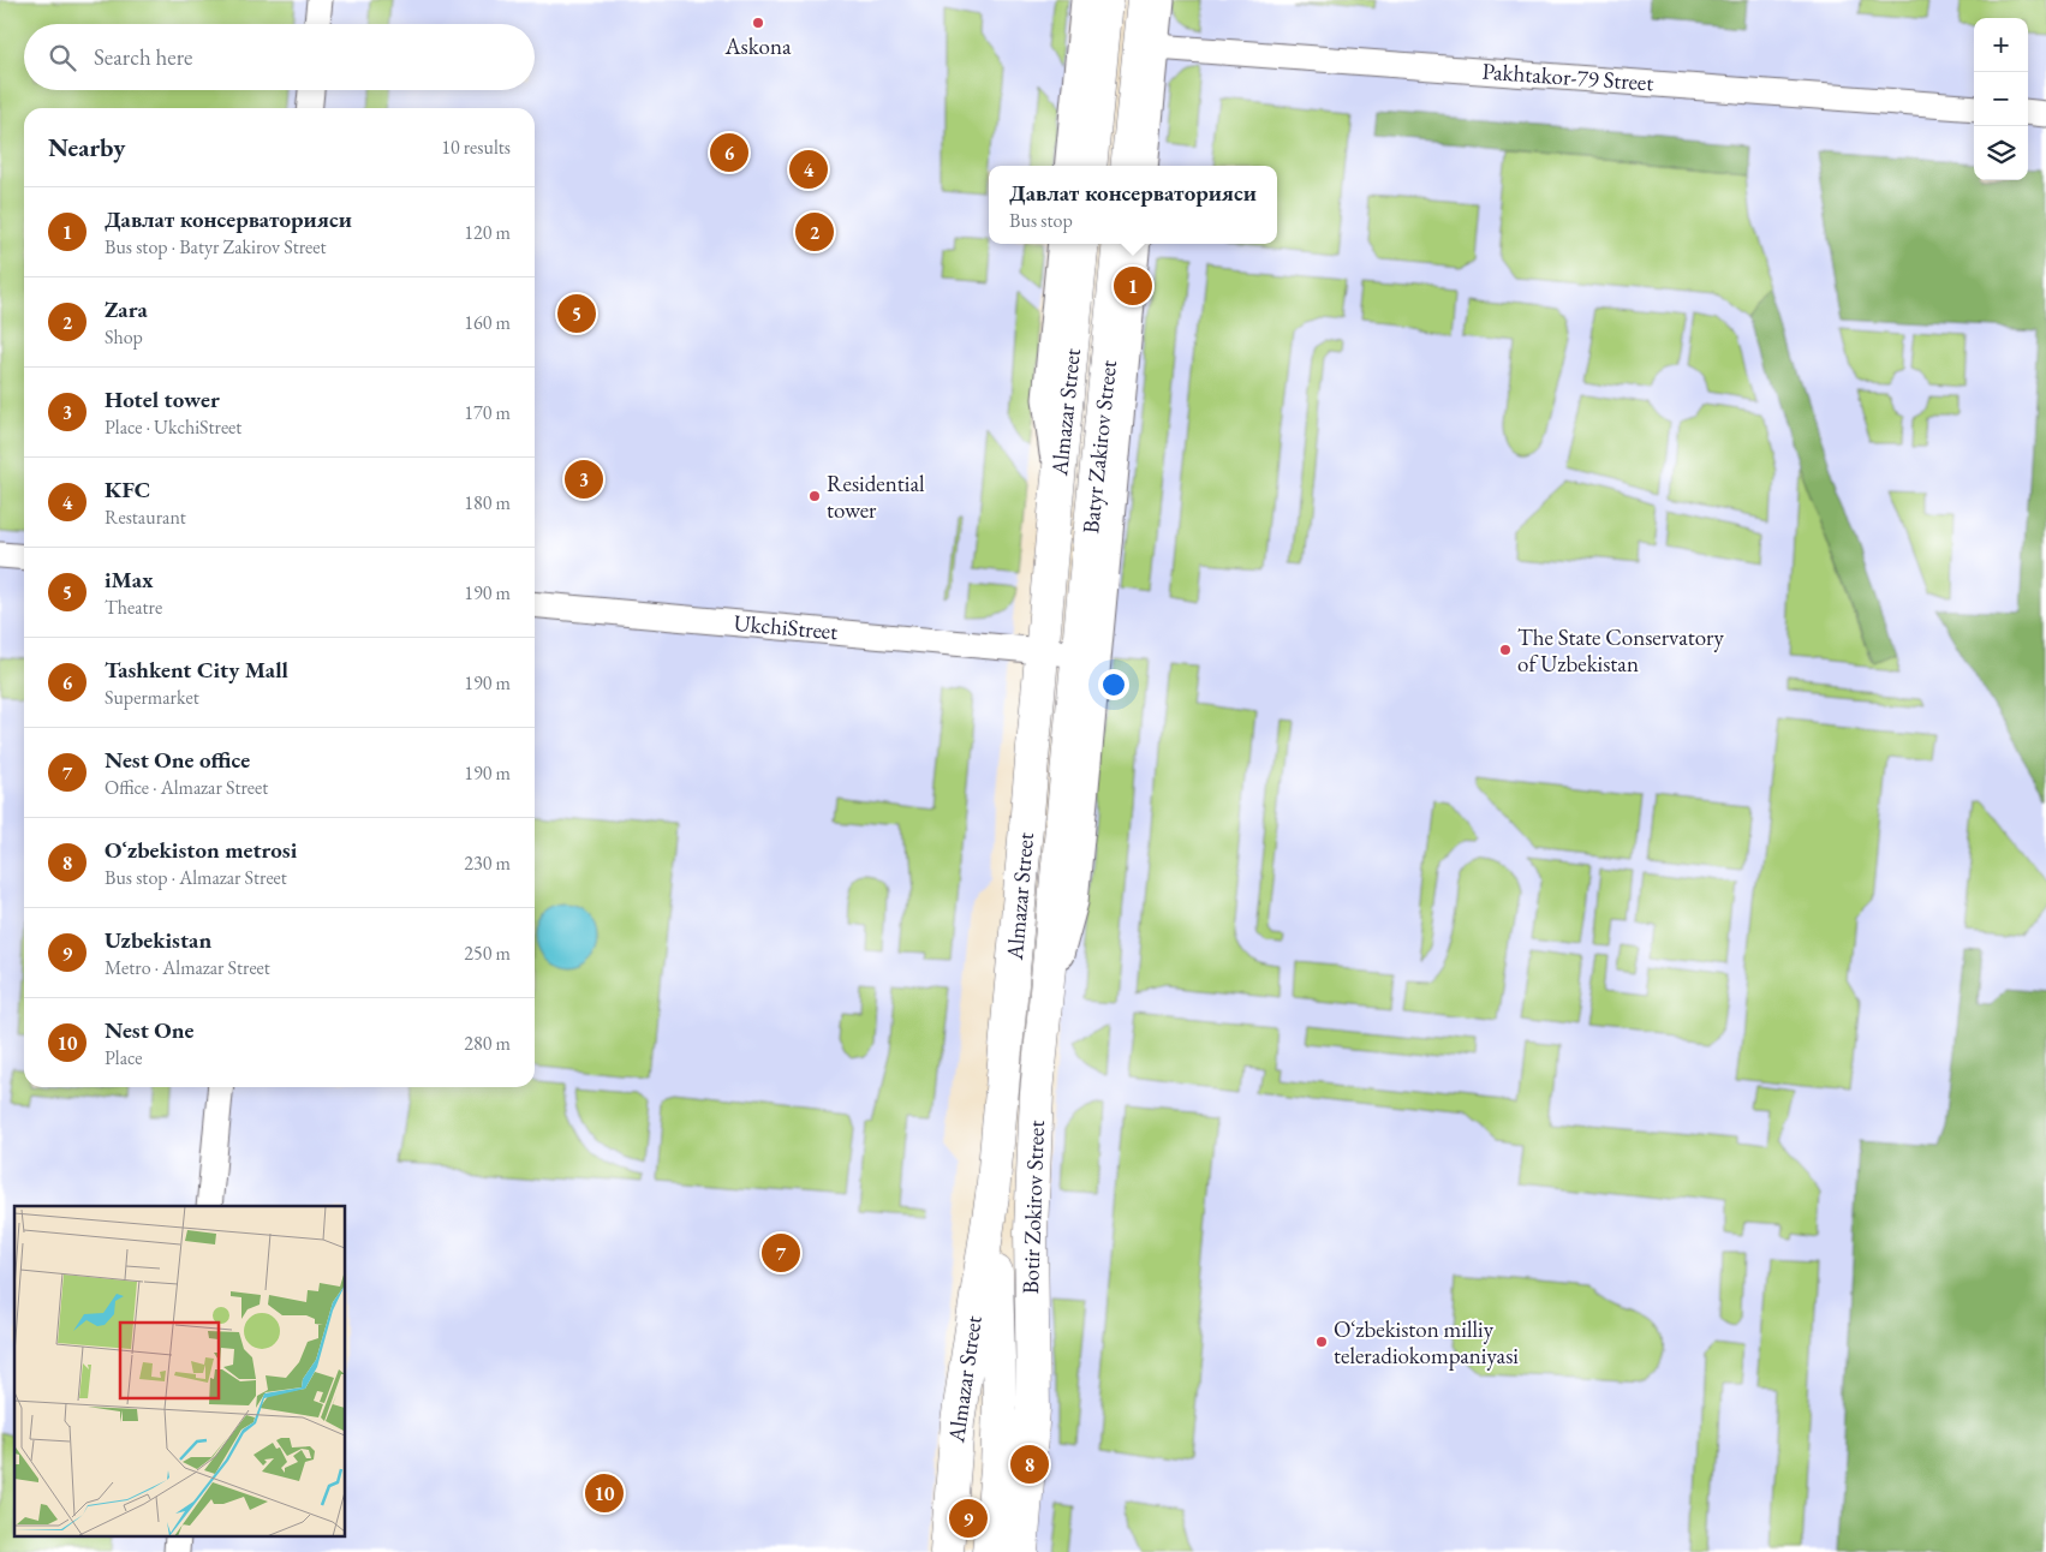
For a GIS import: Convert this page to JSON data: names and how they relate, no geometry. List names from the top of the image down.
{
  "streets": {
    "main road": ["Almazar Street", "Batyr Zakirov Street", "Botir Zokirov Street"],
    "street": ["Pakhtakor-79 Street", "UkchiStreet"]
  },
  "crossings": [
    ["Almazar Street", "UkchiStreet"],
    ["Batyr Zakirov Street", "UkchiStreet"],
    ["Batyr Zakirov Street", "Botir Zokirov Street"],
    ["UkchiStreet", "Botir Zokirov Street"]
  ],
  "places": [
    "Askona",
    "Residential tower",
    "The State Conservatory of Uzbekistan",
    "Oʻzbekiston milliy teleradiokompaniyasi"
  ],
  "page": {
    "map_buttons": ["+", "−"],
    "search": "Search here",
    "heading": ["Nearby", "10 results"],
    "pins": [
      "6",
      "4",
      "2",
      "1",
      "5",
      "3",
      "7",
      "8",
      "10",
      "9"
    ],
    "popup": ["Давлат консерваторияси", "Bus stop"],
    "list": [
      {
        "mark": "1",
        "name": "Давлат консерваторияси",
        "note": "Bus stop · Batyr Zakirov Street",
        "value": "120 m"
      },
      {
        "mark": "2",
        "name": "Zara",
        "note": "Shop",
        "value": "160 m"
      },
      {
        "mark": "3",
        "name": "Hotel tower",
        "note": "Place · UkchiStreet",
        "value": "170 m"
      },
      {
        "mark": "4",
        "name": "KFC",
        "note": "Restaurant",
        "value": "180 m"
      },
      {
        "mark": "5",
        "name": "iMax",
        "note": "Theatre",
        "value": "190 m"
      },
      {
        "mark": "6",
        "name": "Tashkent City Mall",
        "note": "Supermarket",
        "value": "190 m"
      },
      {
        "mark": "7",
        "name": "Nest One office",
        "note": "Office · Almazar Street",
        "value": "190 m"
      },
      {
        "mark": "8",
        "name": "Oʻzbekiston metrosi",
        "note": "Bus stop · Almazar Street",
        "value": "230 m"
      },
      {
        "mark": "9",
        "name": "Uzbekistan",
        "note": "Metro · Almazar Street",
        "value": "250 m"
      },
      {
        "mark": "10",
        "name": "Nest One",
        "note": "Place",
        "value": "280 m"
      }
    ]
  }
}
